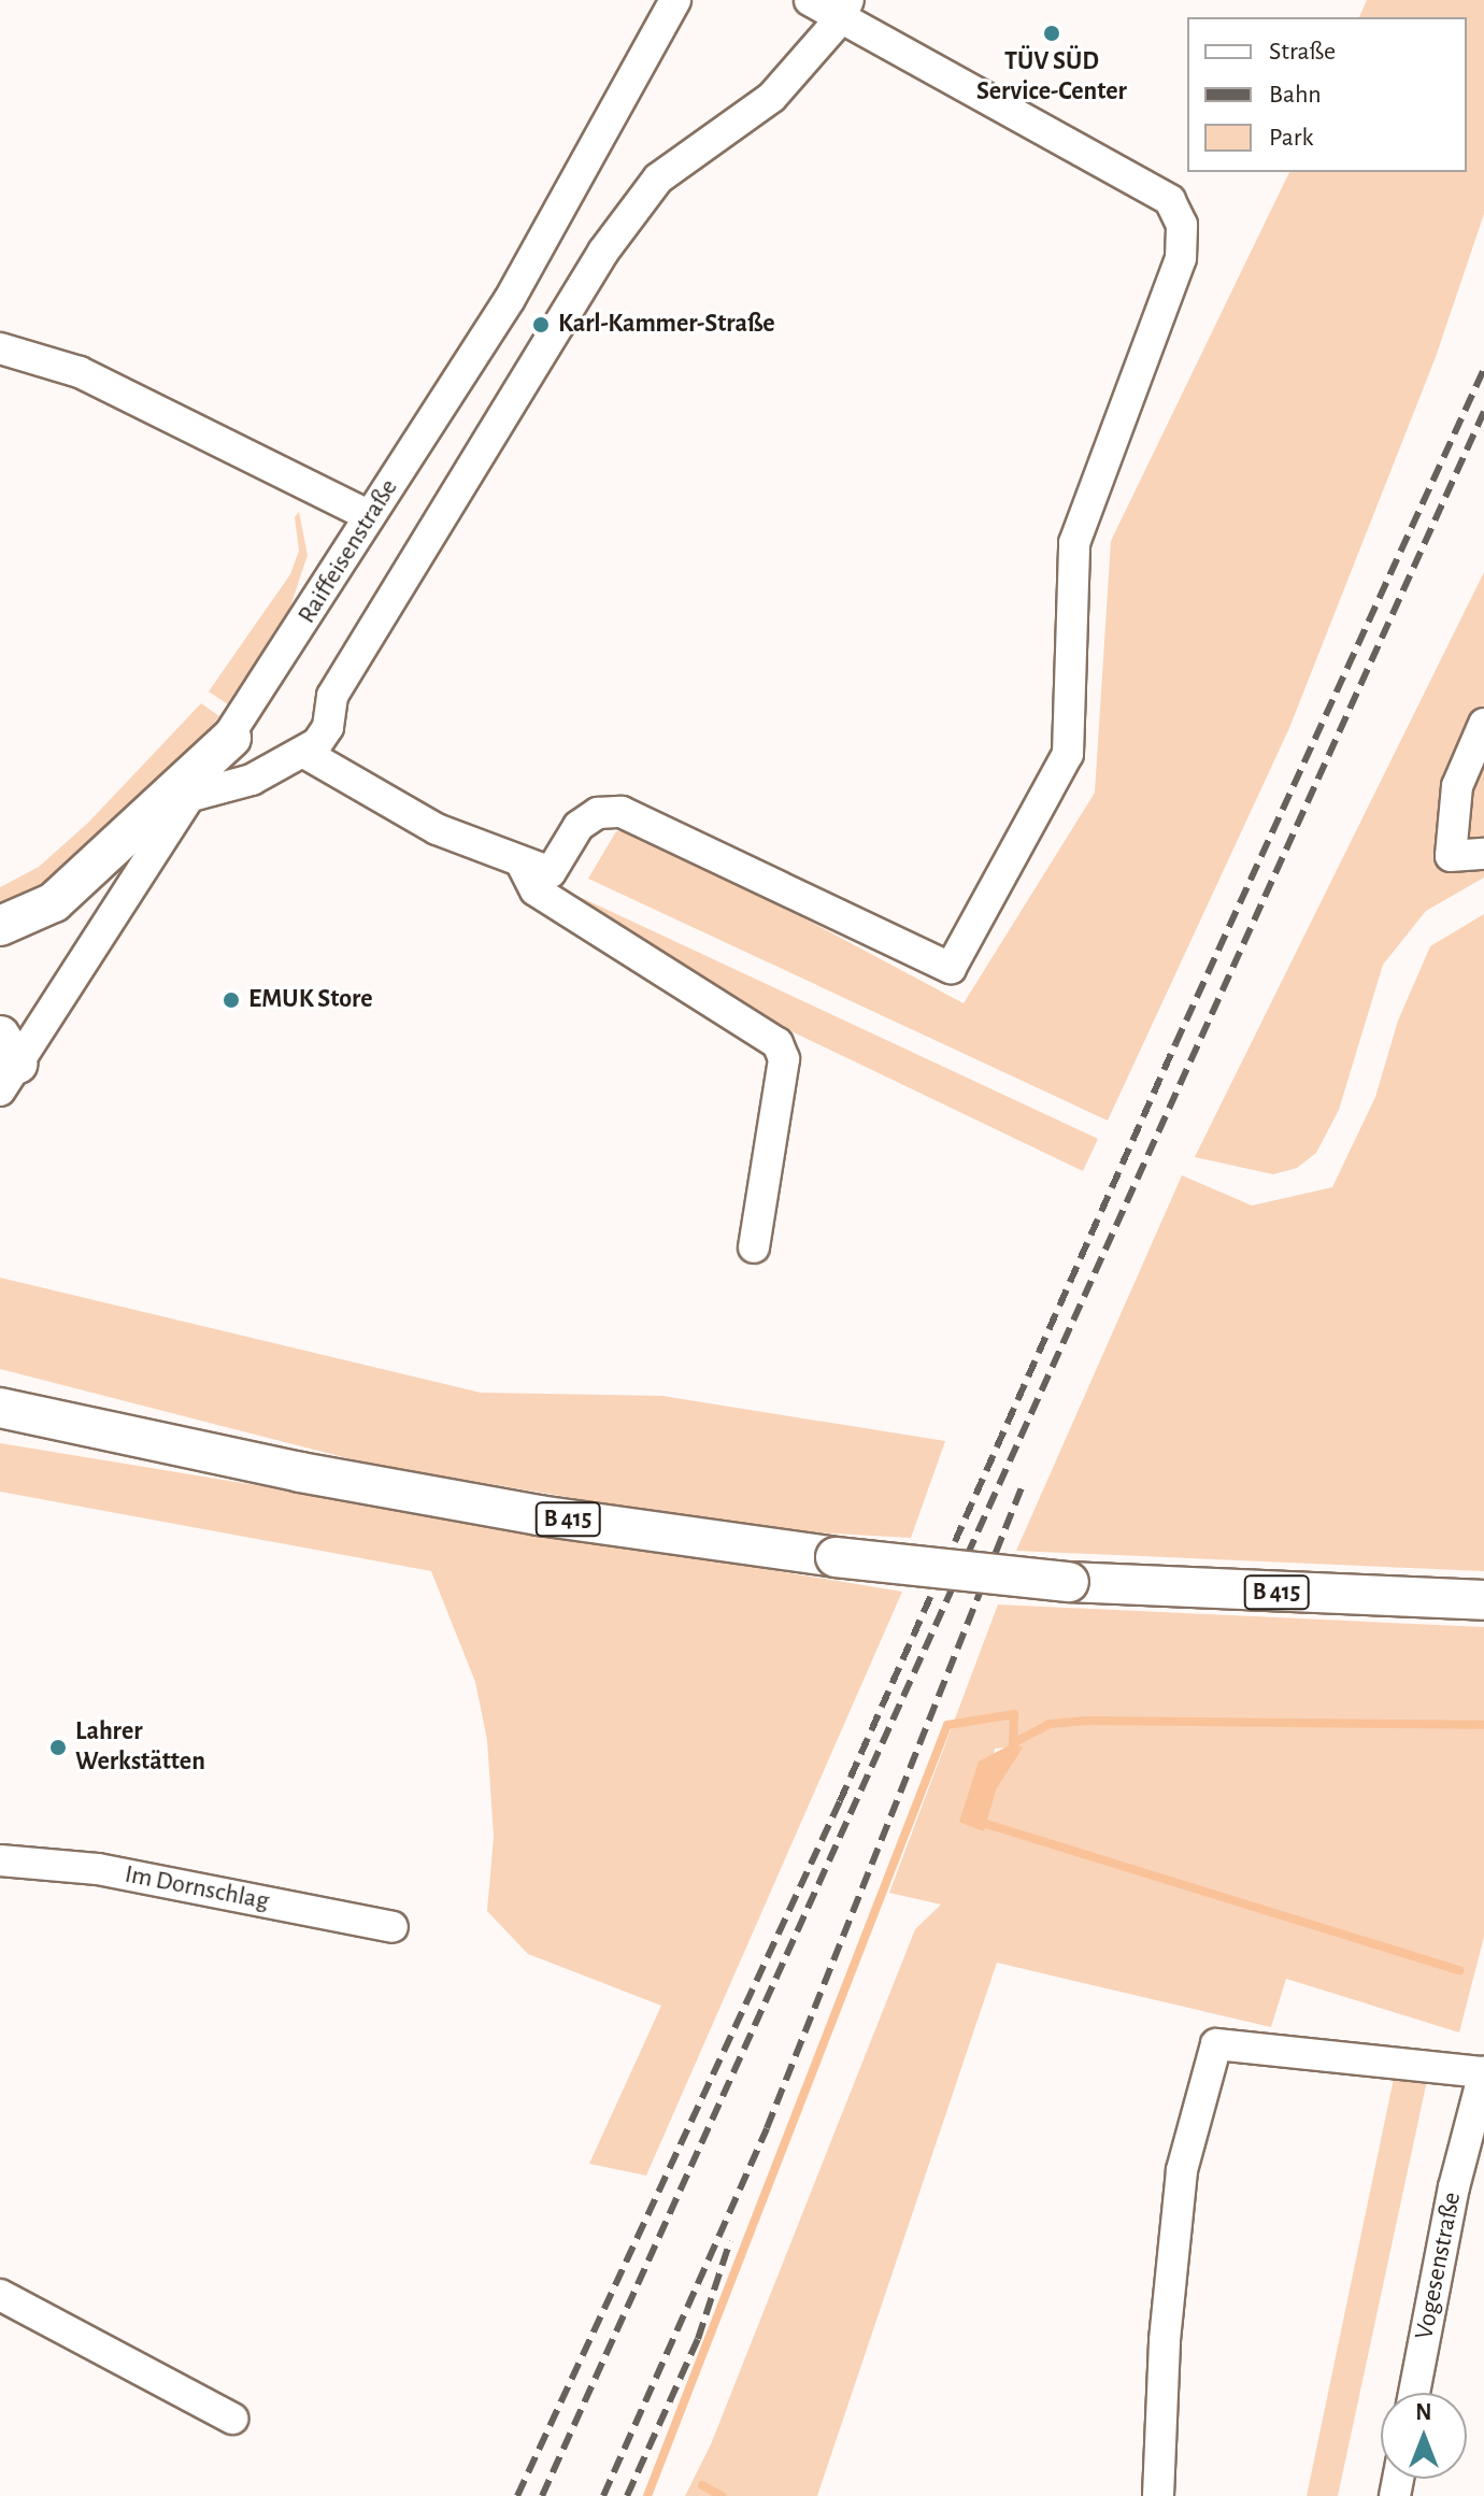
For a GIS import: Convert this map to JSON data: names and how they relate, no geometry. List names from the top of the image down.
{
  "streets": {
    "main road": ["B 415"],
    "street": ["Raiffeisenstraße", "Im Dornschlag", "Vogesenstraße"]
  },
  "places": [
    "TÜV SÜD Service-Center",
    "Karl-Kammer-Straße",
    "EMUK Store",
    "Lahrer Werkstätten"
  ],
  "legend": ["Straße", "Bahn", "Park"],
  "north": "top"
}
